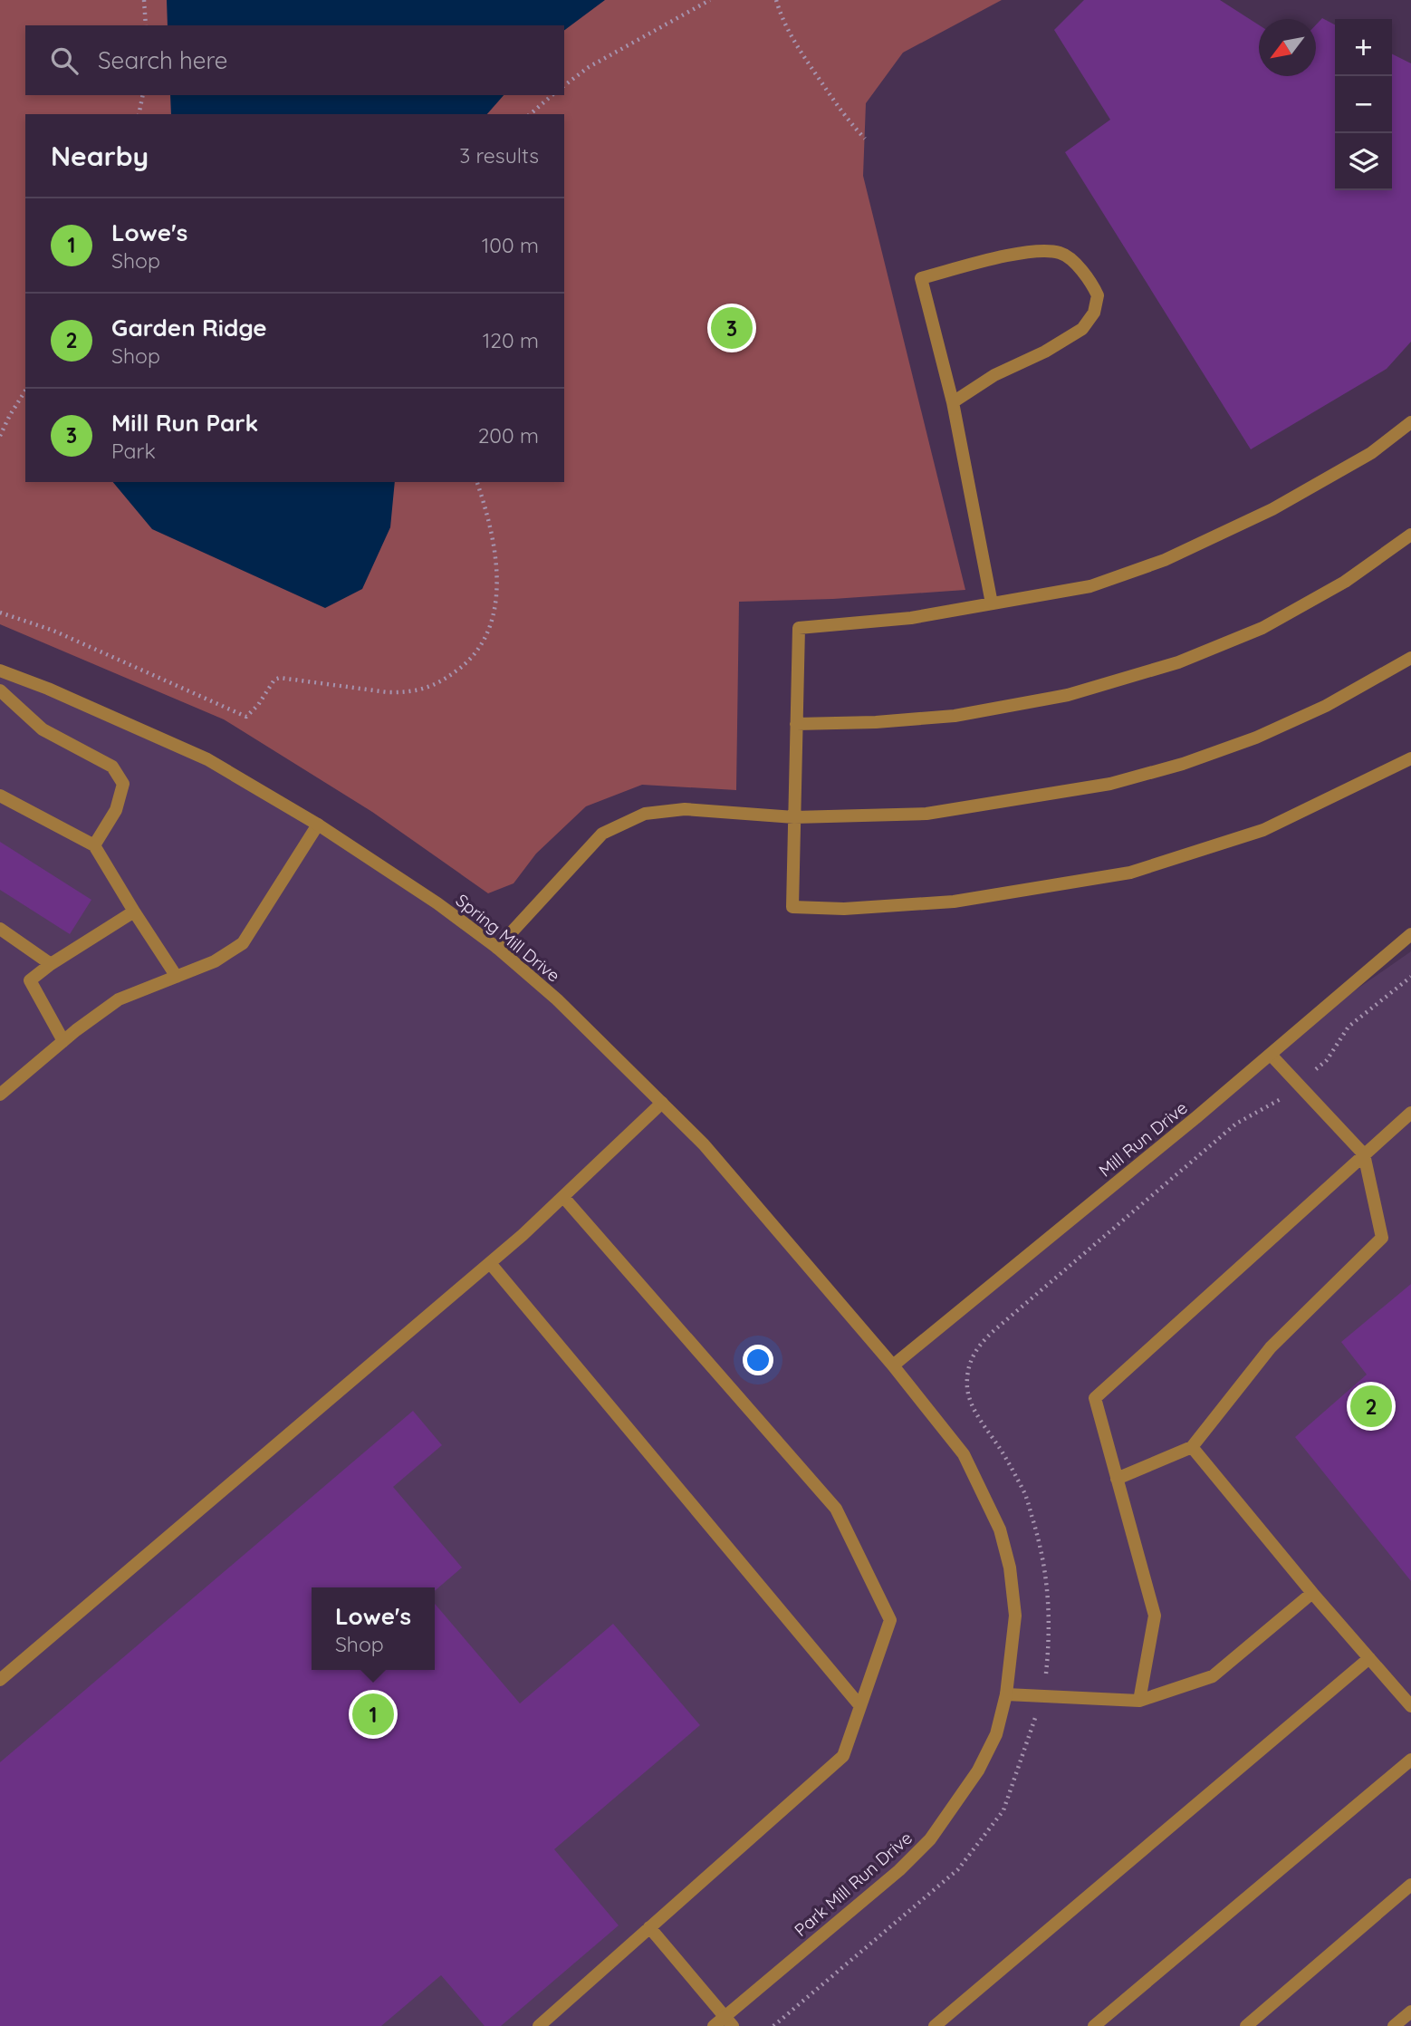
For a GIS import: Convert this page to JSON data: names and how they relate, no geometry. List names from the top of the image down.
{
  "streets": {
    "street": ["Spring Mill Drive", "Mill Run Drive", "Park Mill Run Drive"]
  },
  "crossings": [
    ["Spring Mill Drive", "Mill Run Drive"],
    ["Spring Mill Drive", "Park Mill Run Drive"],
    ["Mill Run Drive", "Park Mill Run Drive"]
  ],
  "north": "bottom left",
  "page": {
    "map_buttons": ["+", "−"],
    "search": "Search here",
    "heading": ["Nearby", "3 results"],
    "list": [
      {
        "mark": "1",
        "name": "Lowe's",
        "note": "Shop",
        "value": "100 m"
      },
      {
        "mark": "2",
        "name": "Garden Ridge",
        "note": "Shop",
        "value": "120 m"
      },
      {
        "mark": "3",
        "name": "Mill Run Park",
        "note": "Park",
        "value": "200 m"
      }
    ],
    "pins": ["3", "2", "1"],
    "popup": ["Lowe's", "Shop"]
  }
}
